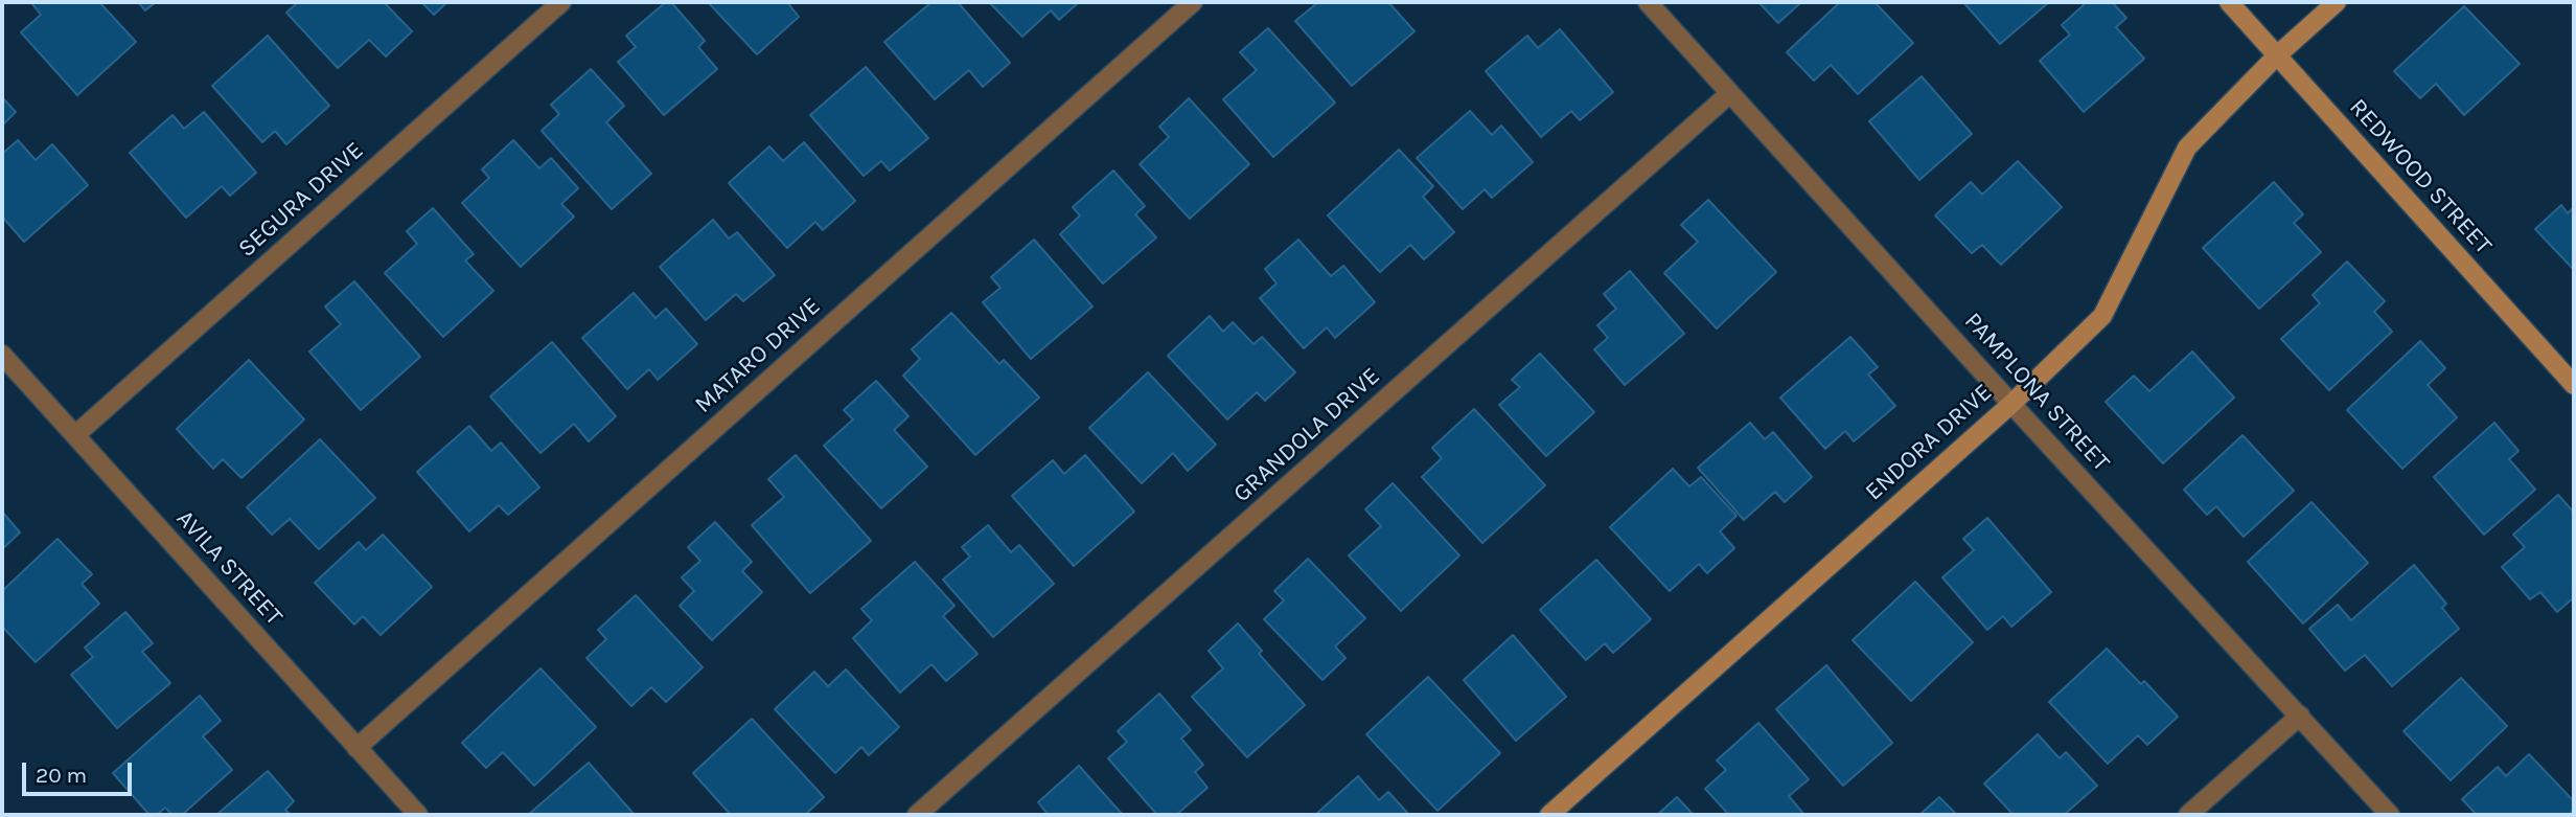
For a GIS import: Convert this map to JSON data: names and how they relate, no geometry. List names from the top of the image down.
{
  "streets": {
    "street": [
      "REDWOOD STREET",
      "SEGURA DRIVE",
      "MATARO DRIVE",
      "PAMPLONA STREET",
      "GRANDOLA DRIVE",
      "ENDORA DRIVE",
      "AVILA STREET"
    ]
  },
  "crossings": [
    ["REDWOOD STREET", "ENDORA DRIVE"],
    ["SEGURA DRIVE", "AVILA STREET"],
    ["MATARO DRIVE", "AVILA STREET"],
    ["PAMPLONA STREET", "GRANDOLA DRIVE"],
    ["PAMPLONA STREET", "ENDORA DRIVE"]
  ],
  "scale_bar": "20 m"
}
